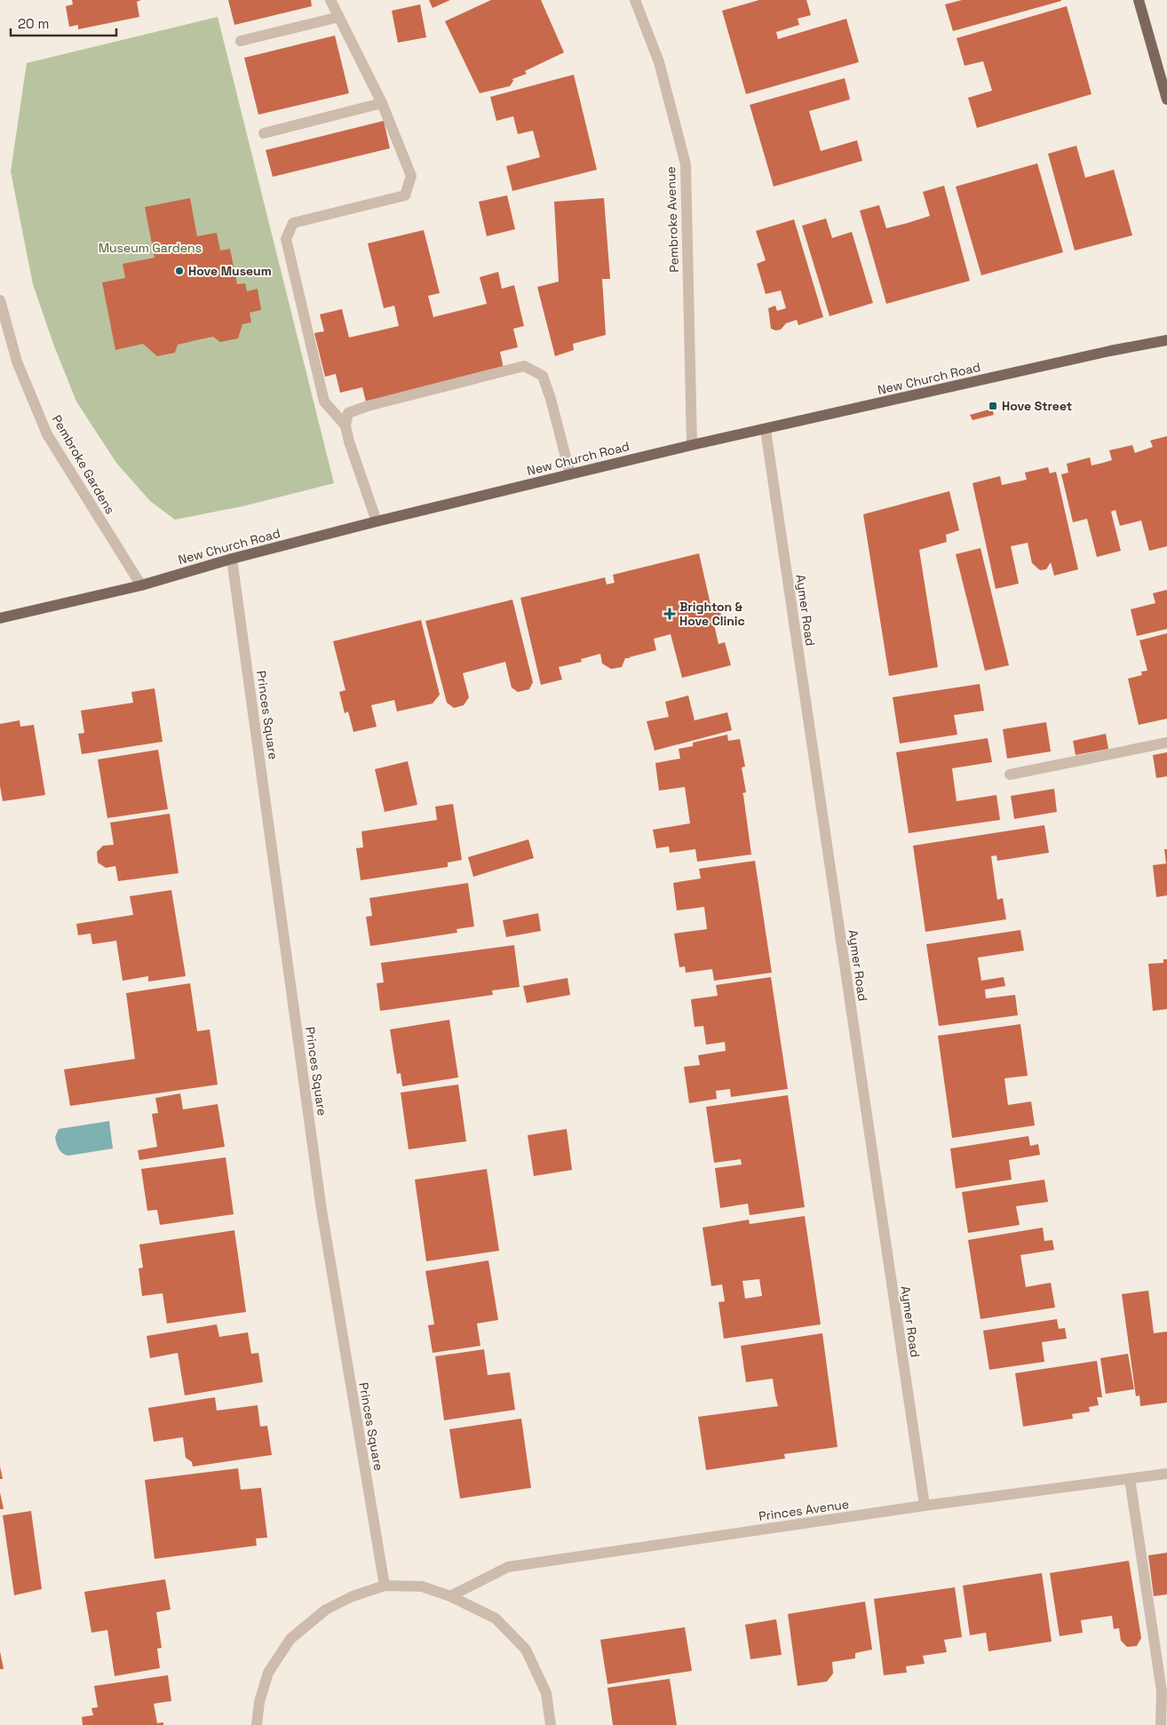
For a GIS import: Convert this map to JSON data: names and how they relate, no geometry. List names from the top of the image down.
{
  "streets": {
    "main road": ["New Church Road"],
    "street": [
      "Pembroke Avenue",
      "Pembroke Gardens",
      "Aymer Road",
      "Princes Square",
      "Princes Avenue"
    ]
  },
  "crossings": [
    ["Pembroke Avenue", "New Church Road"],
    ["New Church Road", "Pembroke Gardens"],
    ["New Church Road", "Aymer Road"],
    ["New Church Road", "Princes Square"],
    ["Aymer Road", "Princes Avenue"]
  ],
  "parks": ["Museum Gardens"],
  "places": {
    "other": ["Hove Museum"],
    "transit": ["Hove Street"],
    "health": ["Brighton & Hove Clinic"]
  },
  "scale_bar": "20 m"
}
